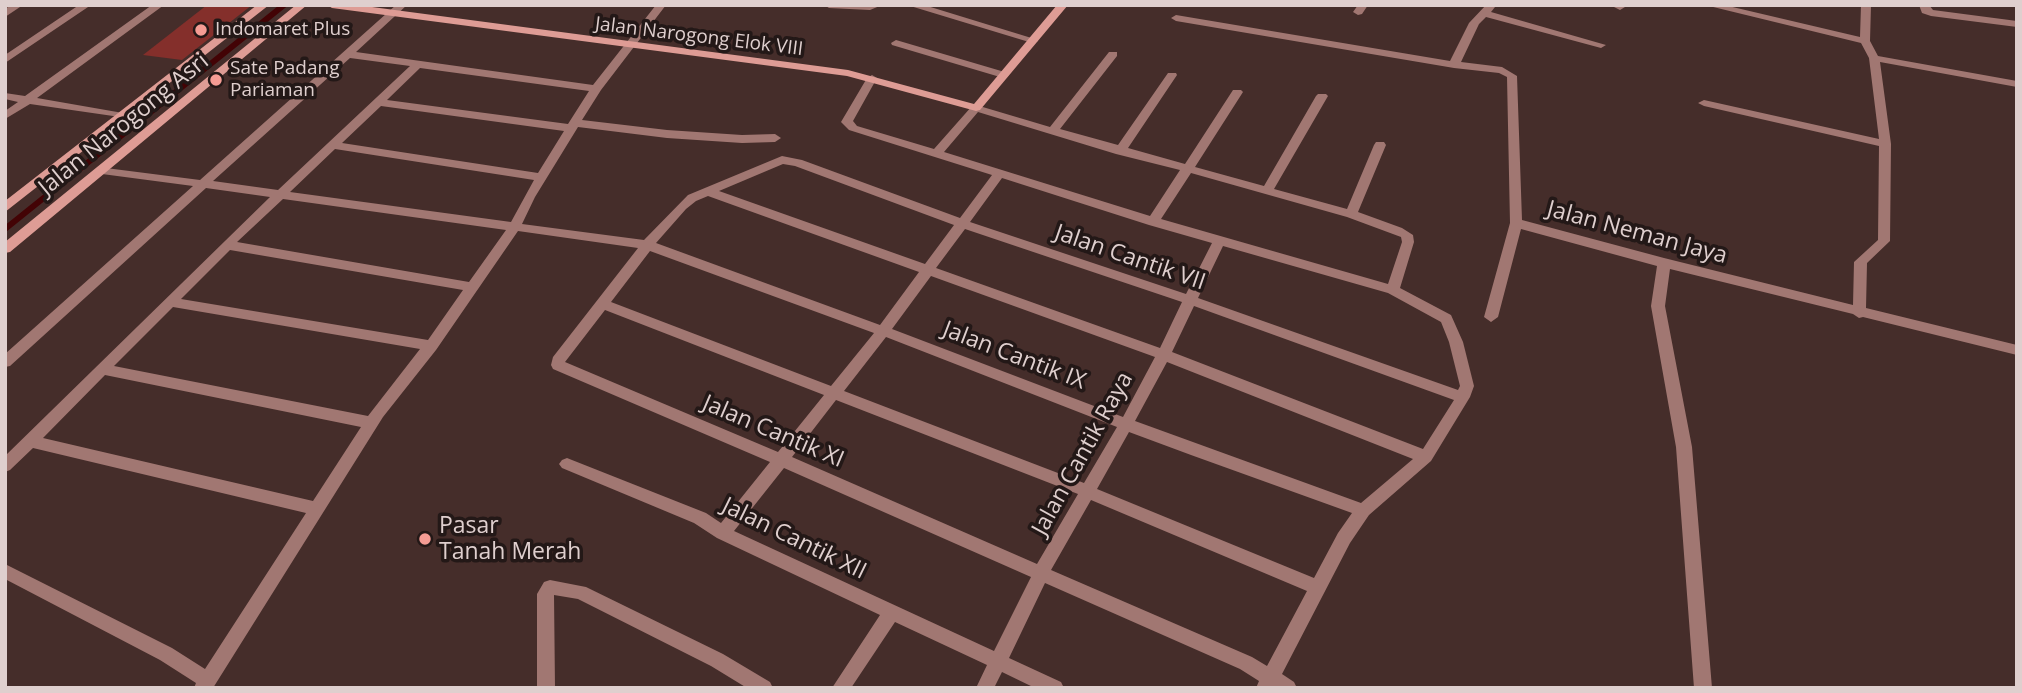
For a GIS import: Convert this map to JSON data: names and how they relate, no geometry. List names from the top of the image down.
{
  "streets": {
    "street": [
      "Jalan Narogong Elok VIII",
      "Jalan Narogong Asri",
      "Jalan Neman Jaya",
      "Jalan Cantik VII",
      "Jalan Cantik IX",
      "Jalan Cantik XI",
      "Jalan Cantik Raya",
      "Jalan Cantik XII"
    ]
  },
  "crossings": [
    ["Jalan Narogong Asri", "Jalan Cantik IX"],
    ["Jalan Cantik VII", "Jalan Cantik Raya"],
    ["Jalan Cantik IX", "Jalan Cantik Raya"],
    ["Jalan Cantik XI", "Jalan Cantik Raya"],
    ["Jalan Cantik Raya", "Jalan Cantik XII"]
  ],
  "places": ["Indomaret Plus", "Sate Padang Pariaman", "Pasar Tanah Merah"]
}
